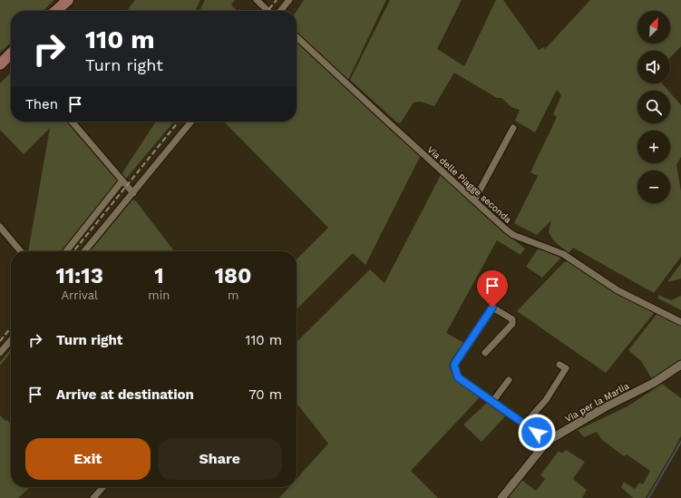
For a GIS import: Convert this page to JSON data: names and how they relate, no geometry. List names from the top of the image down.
{
  "streets": {
    "street": ["Via delle Piagge seconda", "Via per la Marlia"]
  },
  "north": "top right",
  "page": {
    "map_buttons": ["+", "−"],
    "turn": ["110 m", "Turn right"],
    "then": "Then",
    "eta": [
      "11:13",
      "Arrival",
      "1",
      "min",
      "180",
      "m"
    ],
    "list": [
      {
        "name": "Turn right",
        "value": "110 m"
      },
      {
        "name": "Arrive at destination",
        "value": "70 m"
      }
    ],
    "buttons": ["Exit", "Share"]
  }
}
